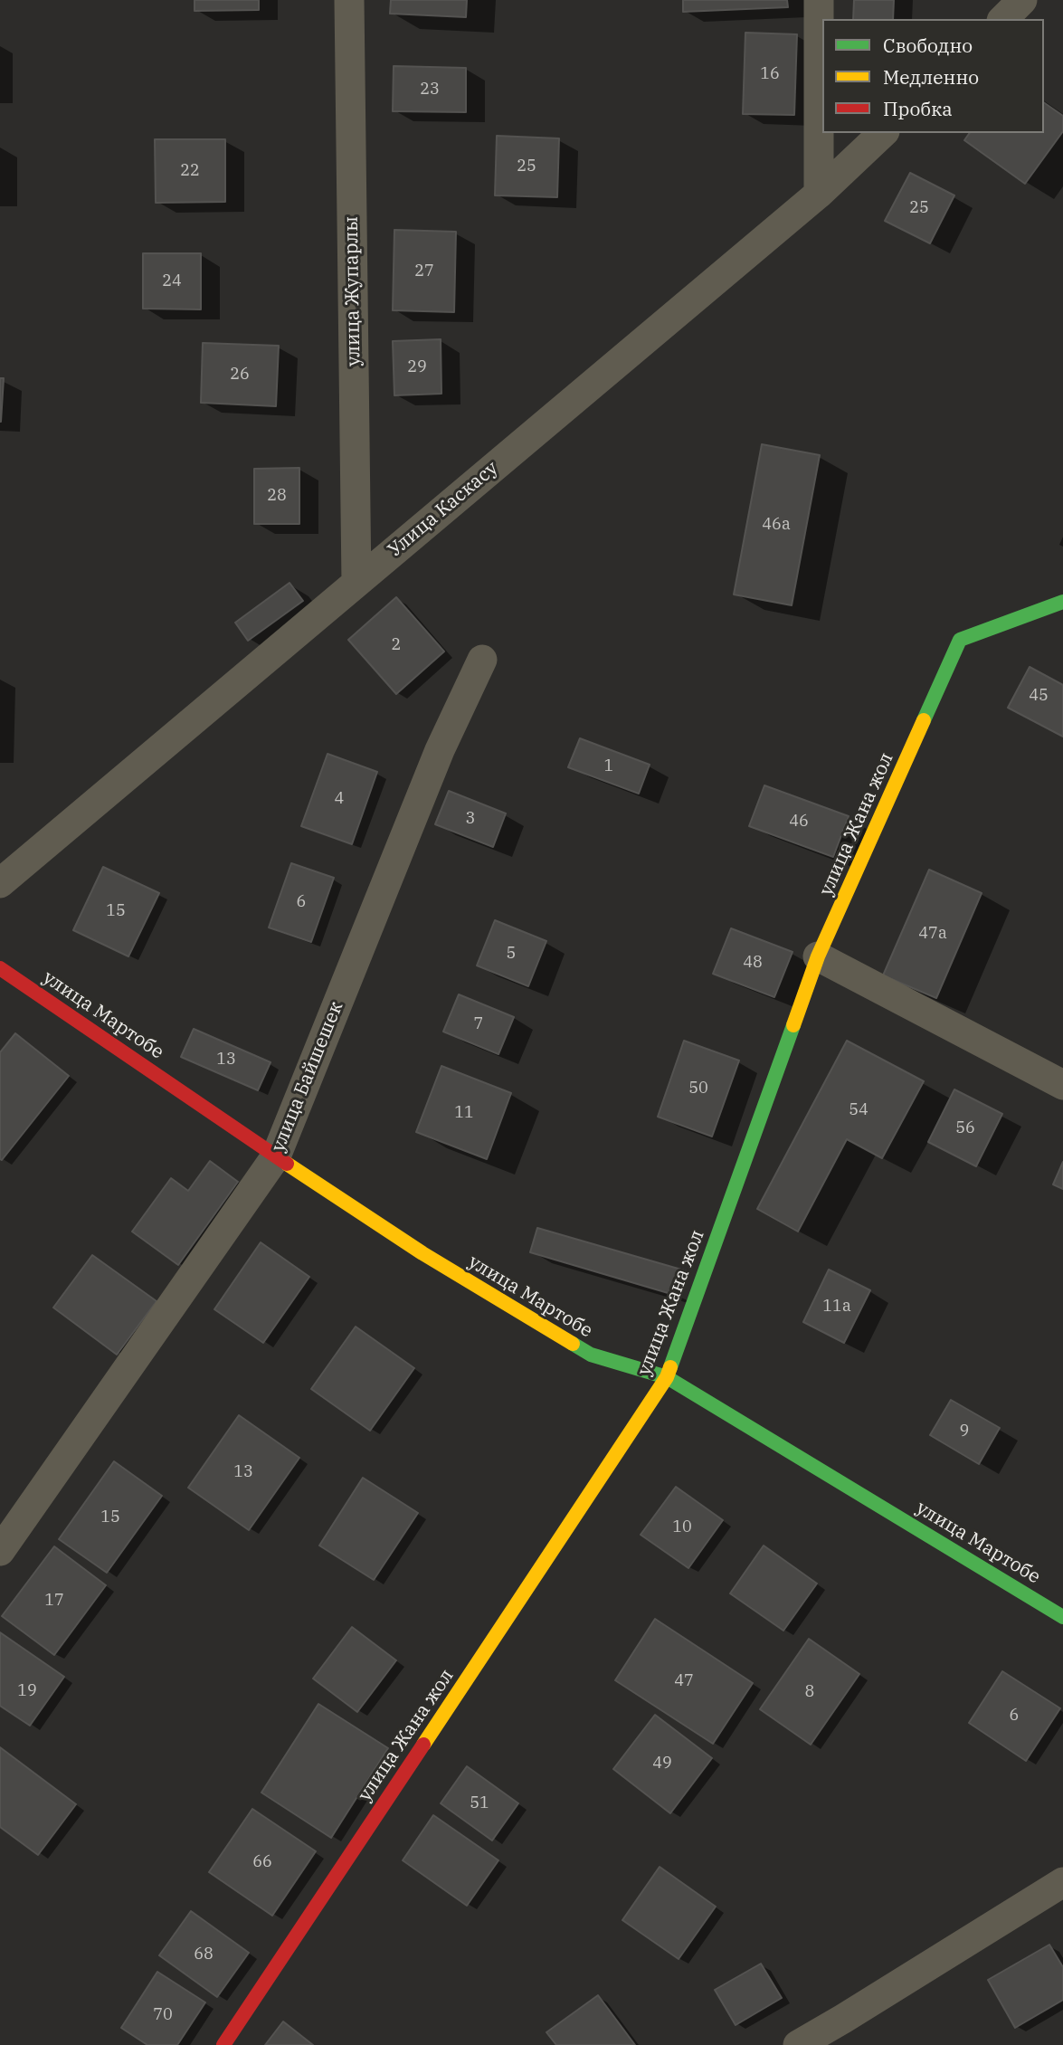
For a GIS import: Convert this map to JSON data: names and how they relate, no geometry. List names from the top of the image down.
{
  "streets": {
    "street": [
      "улица Жупарлы",
      "Улица Каскасу",
      "улица Жана жол",
      "улица Мартобе",
      "улица Байшешек"
    ]
  },
  "crossings": [
    ["улица Жупарлы", "Улица Каскасу"],
    ["улица Жана жол", "улица Мартобе"],
    ["улица Мартобе", "улица Байшешек"]
  ],
  "house_numbers": [
    "16",
    "23",
    "25",
    "22",
    "25",
    "27",
    "24",
    "29",
    "26",
    "28",
    "46а",
    "2",
    "45",
    "1",
    "4",
    "3",
    "46",
    "6",
    "15",
    "47а",
    "5",
    "48",
    "7",
    "13",
    "50",
    "54",
    "11",
    "56",
    "11а",
    "9",
    "13",
    "15",
    "10",
    "17",
    "47",
    "19",
    "8",
    "6",
    "49",
    "51",
    "66",
    "68",
    "70"
  ],
  "legend": ["Свободно", "Медленно", "Пробка"]
}
